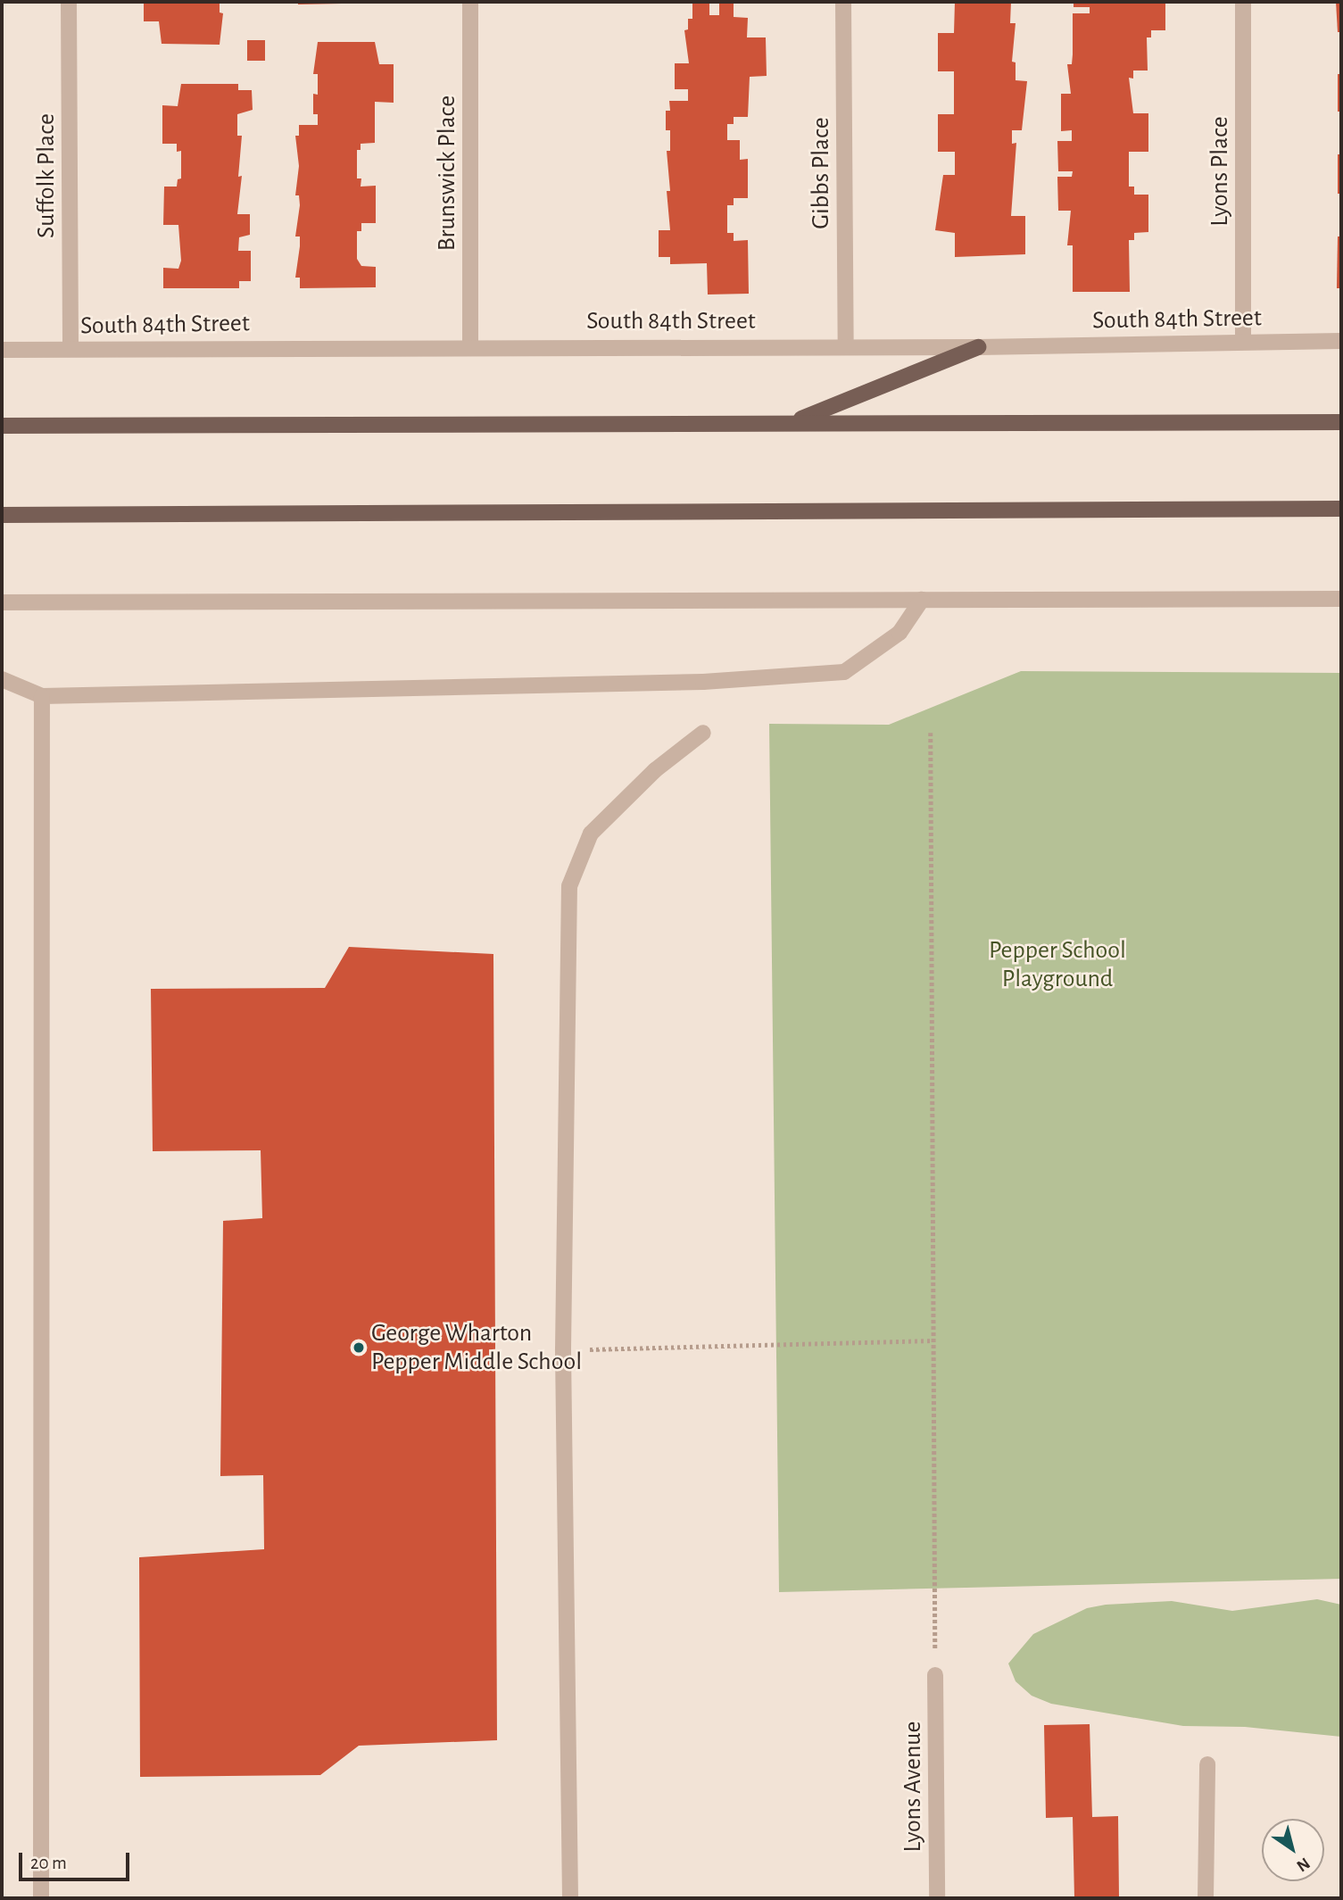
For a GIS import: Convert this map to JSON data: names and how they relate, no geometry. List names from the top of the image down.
{
  "streets": {
    "street": [
      "Lyons Place",
      "Brunswick Place",
      "Gibbs Place",
      "Suffolk Place",
      "South 84th Street",
      "Lyons Avenue"
    ]
  },
  "crossings": [
    ["Lyons Place", "South 84th Street"],
    ["Brunswick Place", "South 84th Street"],
    ["Gibbs Place", "South 84th Street"],
    ["Suffolk Place", "South 84th Street"]
  ],
  "parks": ["Pepper School Playground"],
  "places": ["George Wharton Pepper Middle School"],
  "scale_bar": "20 m",
  "north": "bottom right"
}
